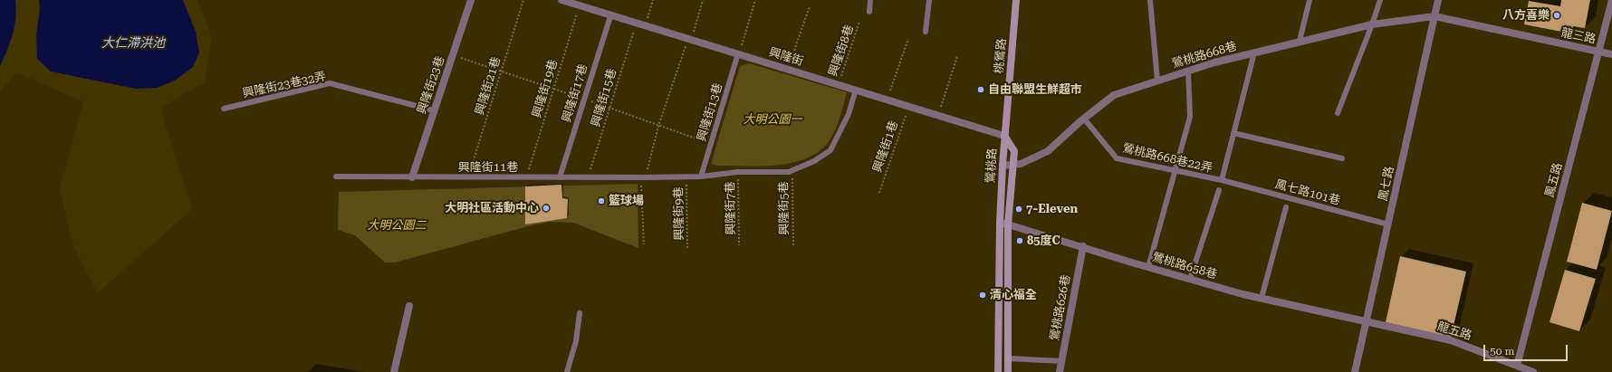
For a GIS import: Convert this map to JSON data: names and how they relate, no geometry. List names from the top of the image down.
{
  "streets": {
    "main road": ["桃鶯路", "鶯桃路"],
    "street": [
      "龍三路",
      "鶯桃路668巷",
      "興隆街",
      "興隆街23巷",
      "鳳五路",
      "鳳七路",
      "鶯桃路658巷",
      "鶯桃路626巷",
      "龍五路"
    ],
    "lane": [
      "興隆街23巷32弄",
      "興隆街17巷",
      "興隆街13巷",
      "鶯桃路668巷22弄",
      "興隆街11巷",
      "鳳七路101巷"
    ],
    "path": [
      "興隆街8巷",
      "興隆街21巷",
      "興隆街19巷",
      "興隆街15巷",
      "興隆街1巷",
      "興隆街7巷",
      "興隆街5巷",
      "興隆街9巷"
    ]
  },
  "crossings": [
    ["龍三路", "鶯桃路668巷"],
    ["龍三路", "鳳五路"],
    ["龍三路", "鳳七路"],
    ["興隆街8巷", "興隆街"],
    ["鶯桃路668巷", "鶯桃路668巷22弄"],
    ["鶯桃路668巷", "鶯桃路"],
    ["鶯桃路668巷", "鳳七路"],
    ["桃鶯路", "興隆街"],
    ["桃鶯路", "鶯桃路"],
    ["興隆街", "興隆街19巷"],
    ["興隆街", "興隆街17巷"],
    ["興隆街", "興隆街15巷"],
    ["興隆街", "興隆街13巷"],
    ["興隆街", "興隆街1巷"],
    ["興隆街", "鶯桃路"],
    ["興隆街", "興隆街11巷"],
    ["興隆街23巷32弄", "興隆街23巷"],
    ["興隆街23巷", "興隆街11巷"],
    ["興隆街21巷", "興隆街11巷"],
    ["興隆街19巷", "興隆街11巷"],
    ["興隆街17巷", "興隆街11巷"],
    ["興隆街15巷", "興隆街11巷"],
    ["興隆街13巷", "興隆街11巷"],
    ["鶯桃路668巷22弄", "鳳七路101巷"],
    ["鶯桃路", "鶯桃路658巷"],
    ["興隆街11巷", "興隆街7巷"],
    ["興隆街11巷", "興隆街5巷"],
    ["興隆街11巷", "興隆街9巷"],
    ["鳳五路", "龍五路"],
    ["鳳七路", "鳳七路101巷"],
    ["鳳七路", "鶯桃路658巷"],
    ["鳳七路", "龍五路"],
    ["鶯桃路658巷", "鶯桃路626巷"],
    ["鶯桃路658巷", "龍五路"]
  ],
  "water": ["大仁滯洪池"],
  "parks": ["大明公園一", "大明公園二"],
  "places": [
    "八方喜樂",
    "自由聯盟生鮮超市",
    "籃球場",
    "大明社區活動中心",
    "7-Eleven",
    "85度C",
    "清心福全"
  ],
  "scale_bar": "50 m"
}
